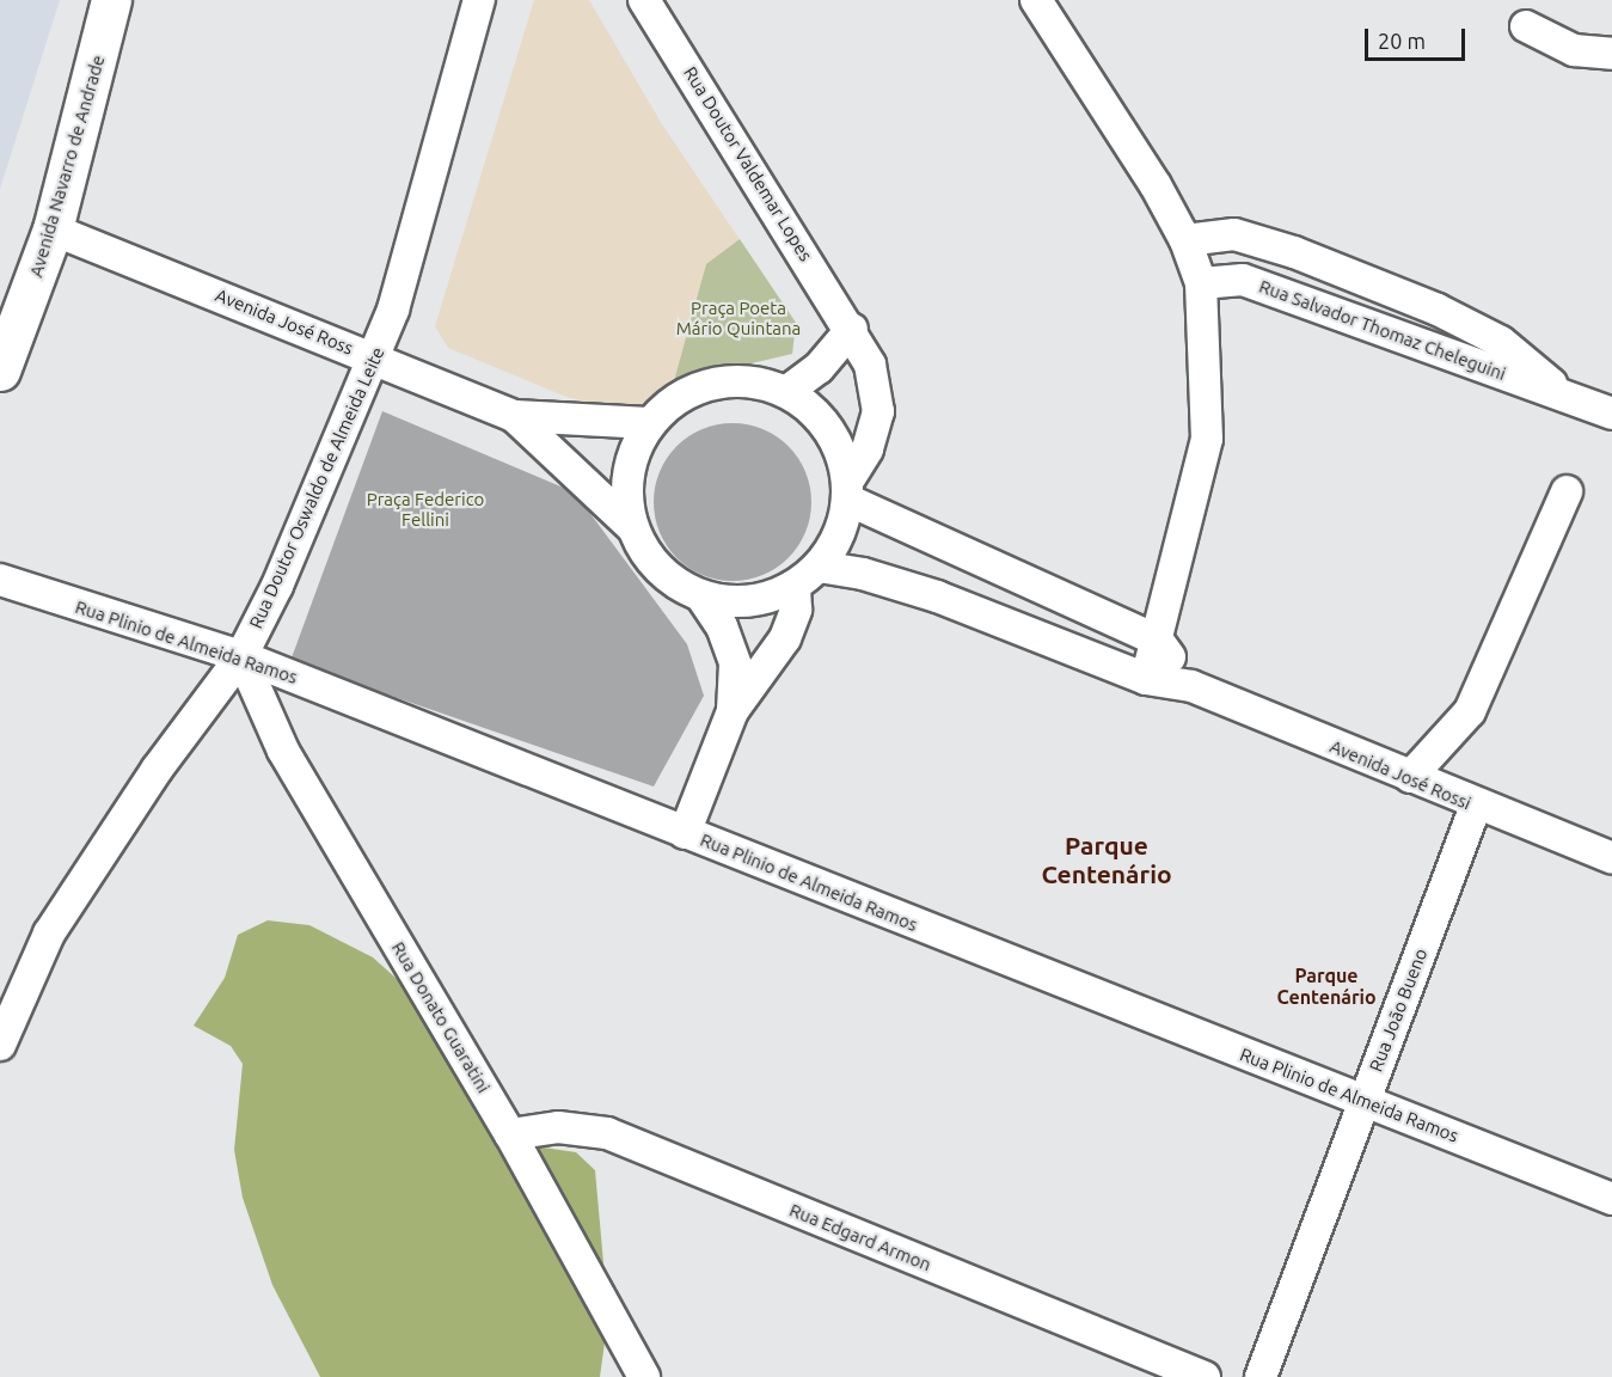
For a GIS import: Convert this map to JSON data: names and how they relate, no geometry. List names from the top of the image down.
{
  "streets": {
    "street": [
      "Rua Doutor Valdemar Lopes",
      "Avenida Navarro de Andrade",
      "Avenida José Ross",
      "Rua Salvador Thomaz Cheleguini",
      "Rua Doutor Oswaldo de Almeida Leite",
      "Rua Plinio de Almeida Ramos",
      "Avenida José Rossi",
      "Rua João Bueno",
      "Rua Donato Guaratini",
      "Rua Edgard Armon"
    ]
  },
  "crossings": [
    ["Rua Doutor Valdemar Lopes", "Avenida José Ross"],
    ["Rua Doutor Valdemar Lopes", "Avenida José Rossi"],
    ["Avenida Navarro de Andrade", "Avenida José Ross"],
    ["Avenida José Ross", "Rua Doutor Oswaldo de Almeida Leite"],
    ["Avenida José Ross", "Avenida José Rossi"],
    ["Rua Doutor Oswaldo de Almeida Leite", "Rua Plinio de Almeida Ramos"],
    ["Rua Doutor Oswaldo de Almeida Leite", "Rua Donato Guaratini"],
    ["Rua Plinio de Almeida Ramos", "Rua João Bueno"],
    ["Rua Plinio de Almeida Ramos", "Rua Donato Guaratini"],
    ["Avenida José Rossi", "Rua João Bueno"],
    ["Rua Donato Guaratini", "Rua Edgard Armon"]
  ],
  "districts": ["Parque Centenário", "Parque Centenário"],
  "parks": ["Praça Poeta Mário Quintana", "Praça Federico Fellini"],
  "scale_bar": "20 m"
}
